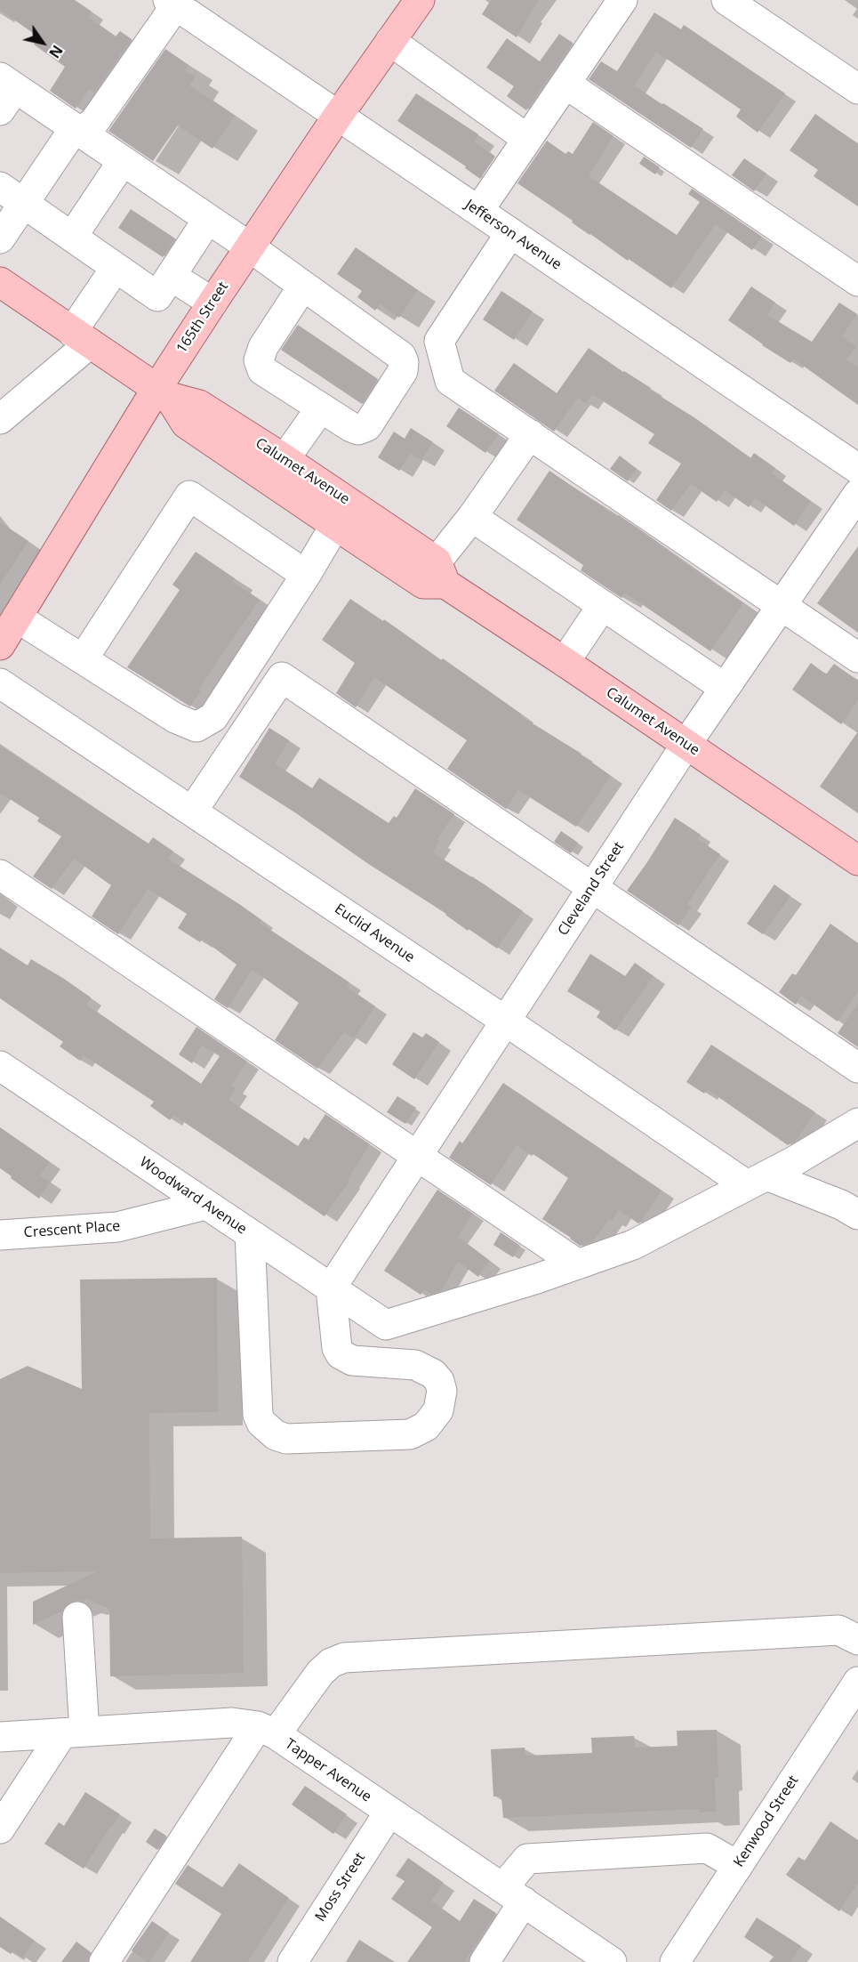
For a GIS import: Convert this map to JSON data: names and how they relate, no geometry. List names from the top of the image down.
{
  "streets": {
    "main road": ["165th Street", "Calumet Avenue"],
    "street": [
      "Jefferson Avenue",
      "Cleveland Street",
      "Euclid Avenue",
      "Woodward Avenue",
      "Crescent Place",
      "Tapper Avenue",
      "Kenwood Street",
      "Moss Street"
    ]
  },
  "crossings": [
    ["Jefferson Avenue", "165th Street"],
    ["165th Street", "Calumet Avenue"],
    ["Calumet Avenue", "Cleveland Street"],
    ["Cleveland Street", "Euclid Avenue"],
    ["Cleveland Street", "Woodward Avenue"],
    ["Woodward Avenue", "Crescent Place"],
    ["Tapper Avenue", "Moss Street"]
  ],
  "north": "bottom right"
}
